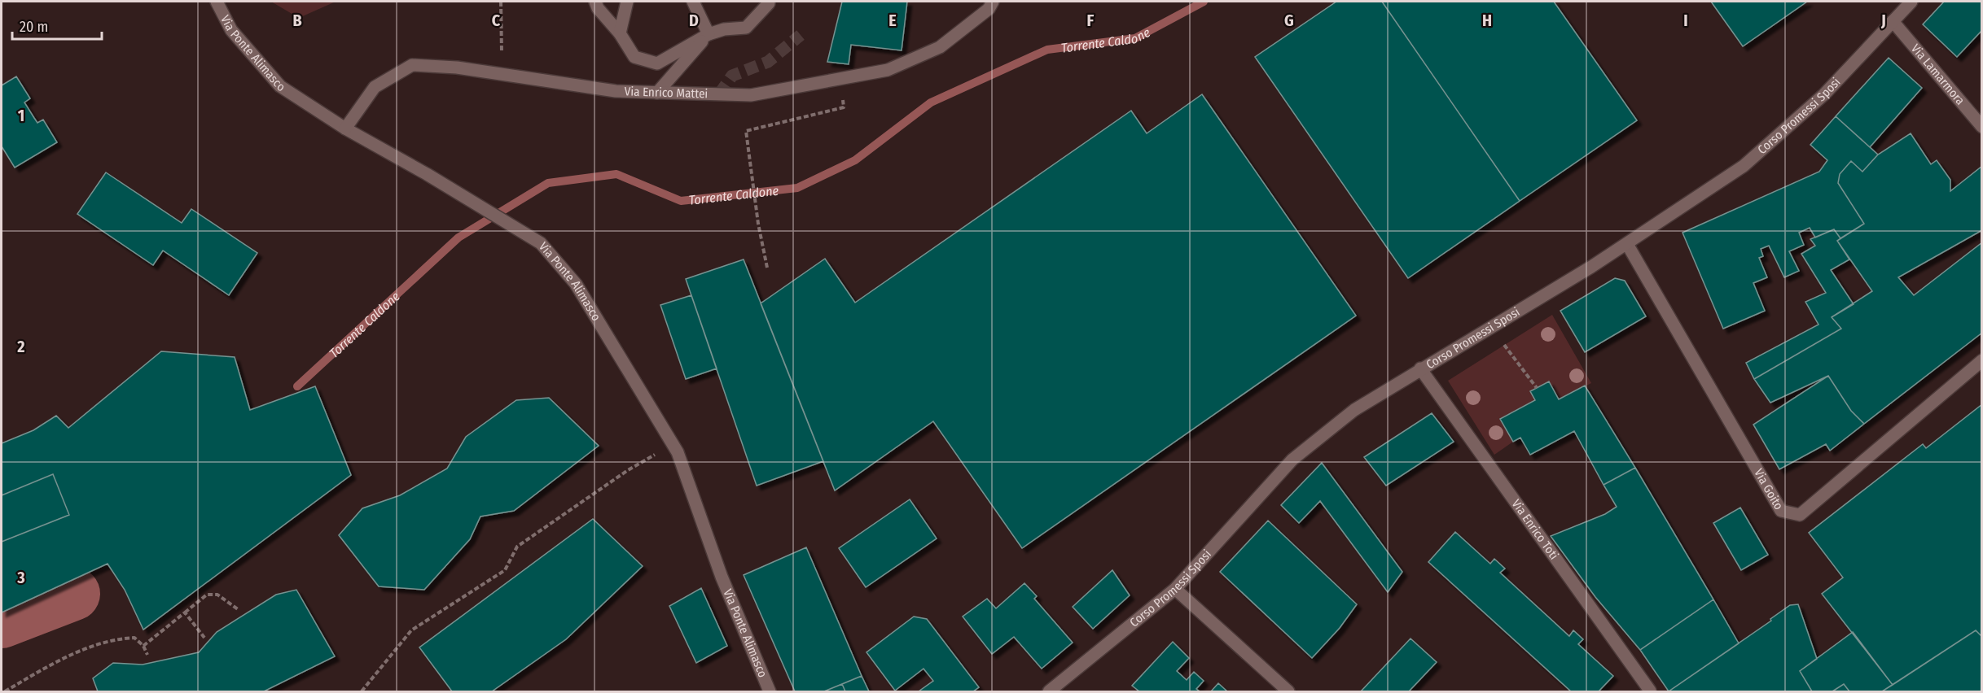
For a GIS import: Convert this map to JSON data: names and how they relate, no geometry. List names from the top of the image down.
{
  "streets": {
    "street": [
      "Via Ponte Alimasco",
      "Via Lamarmora",
      "Via Enrico Mattei",
      "Corso Promessi Sposi",
      "Via Goito",
      "Via Enrico Toti"
    ]
  },
  "crossings": [
    ["Via Ponte Alimasco", "Via Enrico Mattei"],
    ["Via Lamarmora", "Corso Promessi Sposi"],
    ["Corso Promessi Sposi", "Via Goito"],
    ["Corso Promessi Sposi", "Via Enrico Toti"]
  ],
  "water": ["Torrente Caldone"],
  "scale_bar": "20 m",
  "grid": {
    "columns": [
      "B",
      "C",
      "D",
      "E",
      "F",
      "G",
      "H",
      "I",
      "J"
    ],
    "rows": ["1", "2", "3"]
  }
}
